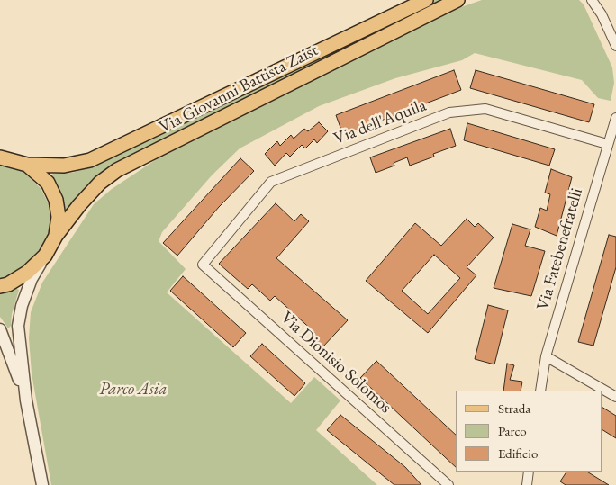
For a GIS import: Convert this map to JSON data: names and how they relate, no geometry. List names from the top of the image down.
{
  "streets": {
    "main road": ["Via Giovanni Battista Zaist"],
    "street": ["Via dell'Aquila", "Via Fatebenefratelli", "Via Dionisio Solomos"]
  },
  "crossings": [
    ["Via dell'Aquila", "Via Fatebenefratelli"],
    ["Via dell'Aquila", "Via Dionisio Solomos"]
  ],
  "parks": ["Parco Asia"],
  "legend": ["Strada", "Parco", "Edificio"]
}
